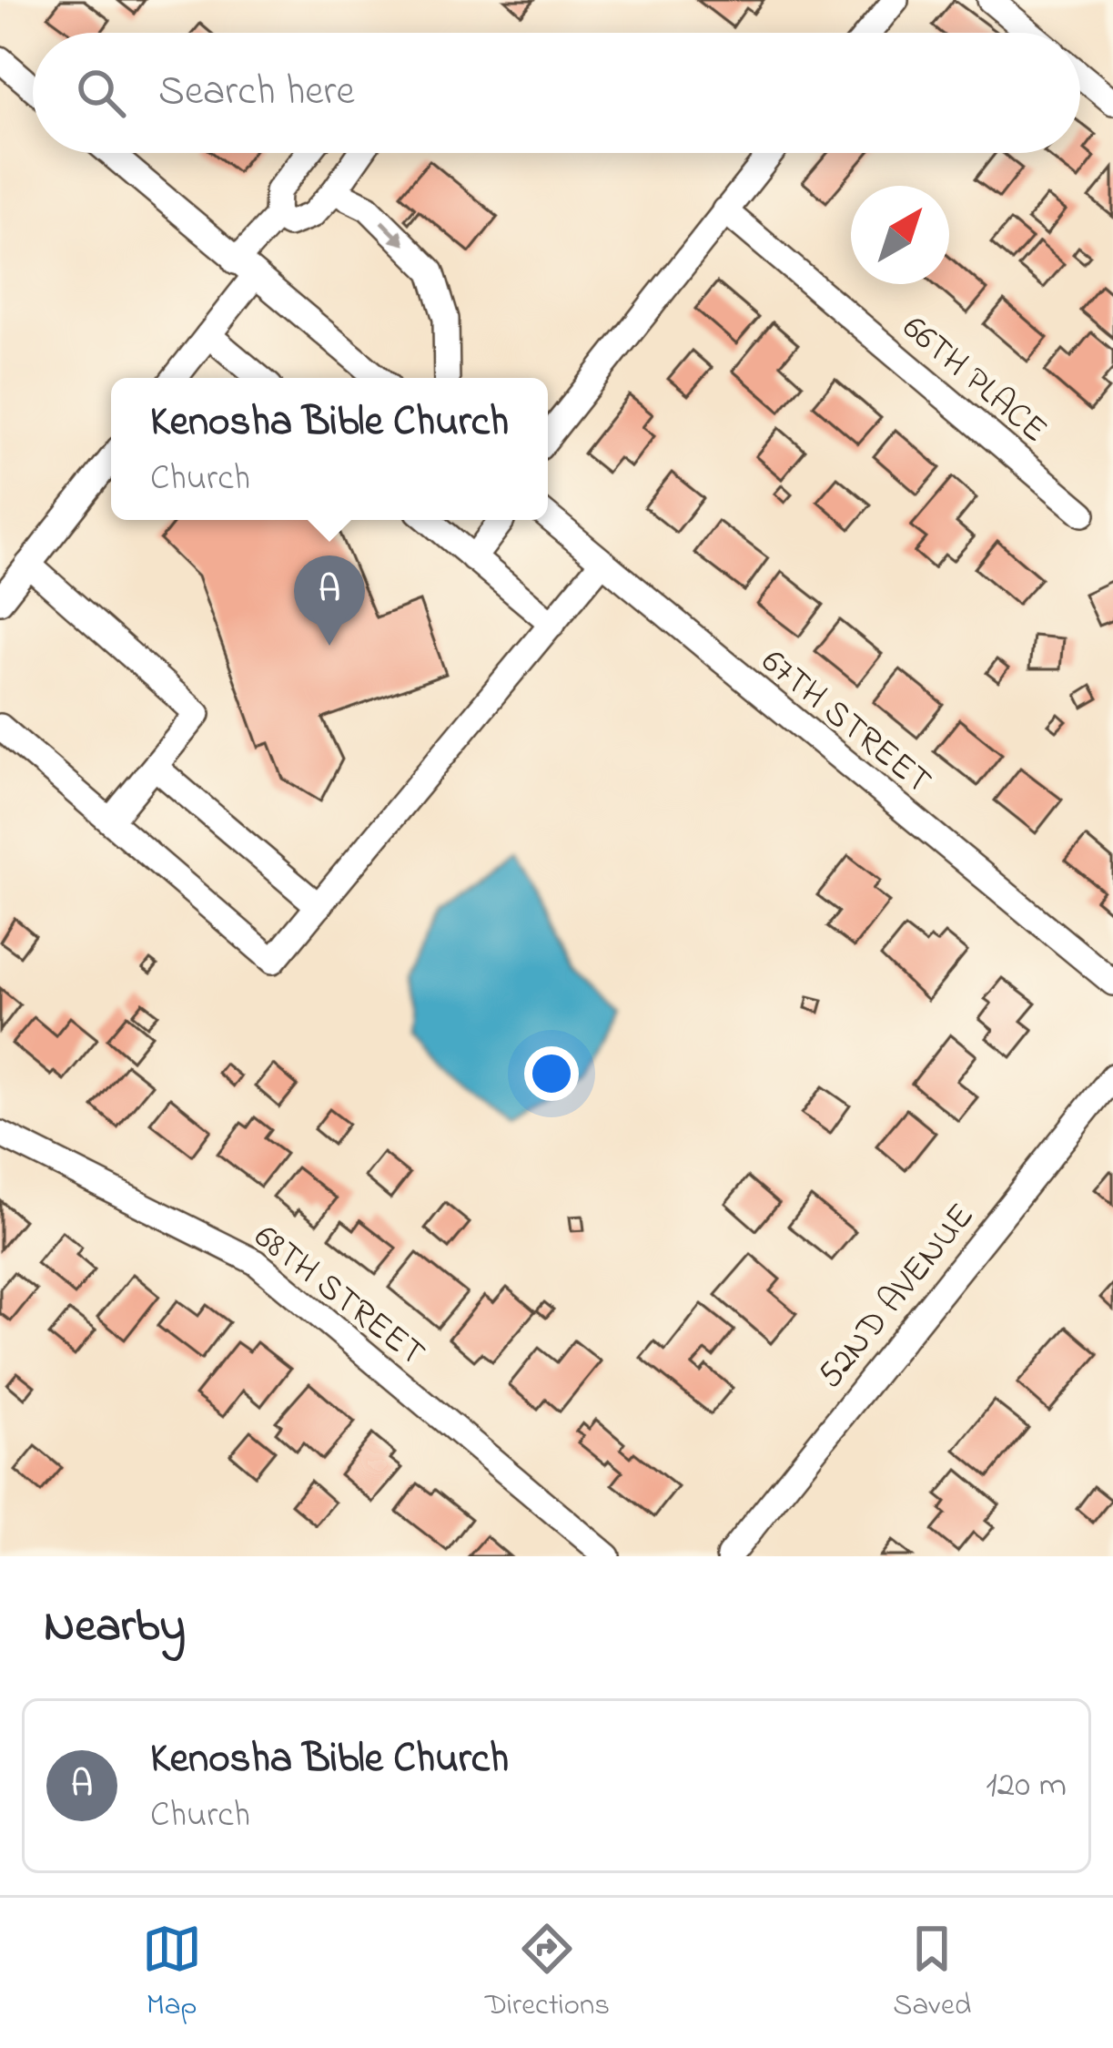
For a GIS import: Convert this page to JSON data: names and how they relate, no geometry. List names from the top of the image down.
{
  "streets": {
    "street": [
      "66TH PLACE",
      "67TH STREET",
      "68TH STREET",
      "52ND AVENUE"
    ]
  },
  "north": "top right",
  "page": {
    "search": "Search here",
    "popup": ["Kenosha Bible Church", "Church"],
    "pins": "A",
    "heading": "Nearby",
    "list": [
      {
        "mark": "A",
        "name": "Kenosha Bible Church",
        "note": "Church",
        "value": "120 m"
      }
    ],
    "nav": ["Map", "Directions", "Saved"]
  }
}
